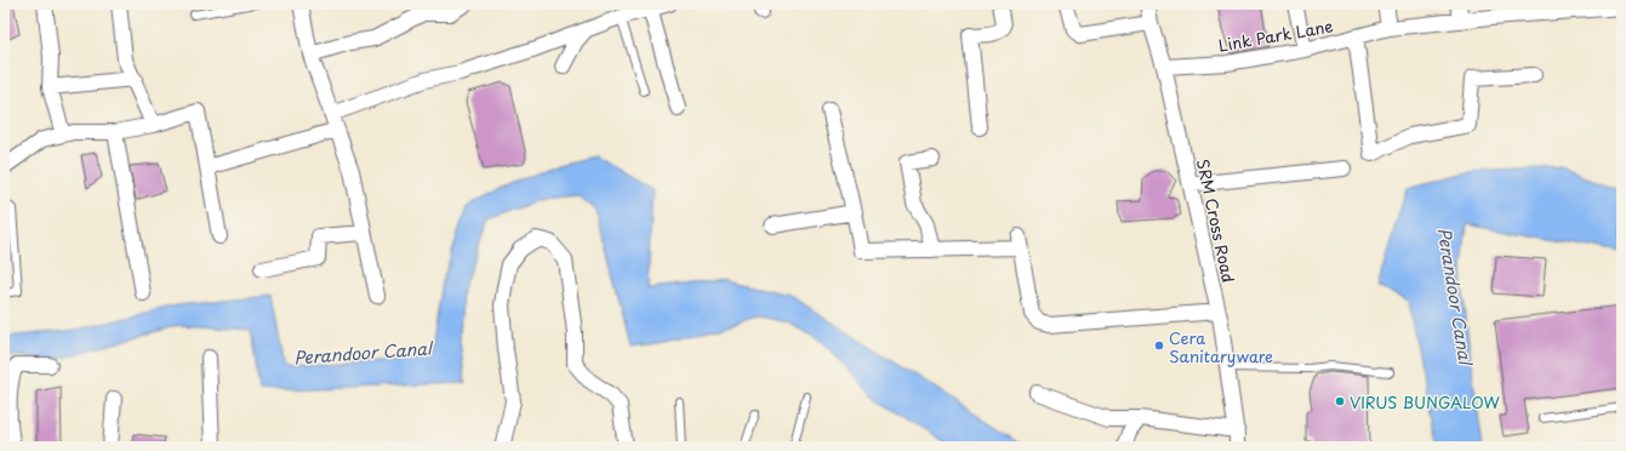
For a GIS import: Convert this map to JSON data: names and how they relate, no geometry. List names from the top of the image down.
{
  "streets": {
    "street": ["Link Park Lane", "SRM Cross Road"]
  },
  "crossings": [
    ["Link Park Lane", "SRM Cross Road"]
  ],
  "water": ["Perandoor Canal"],
  "places": ["Cera Sanitaryware", "VIRUS BUNGALOW"]
}
